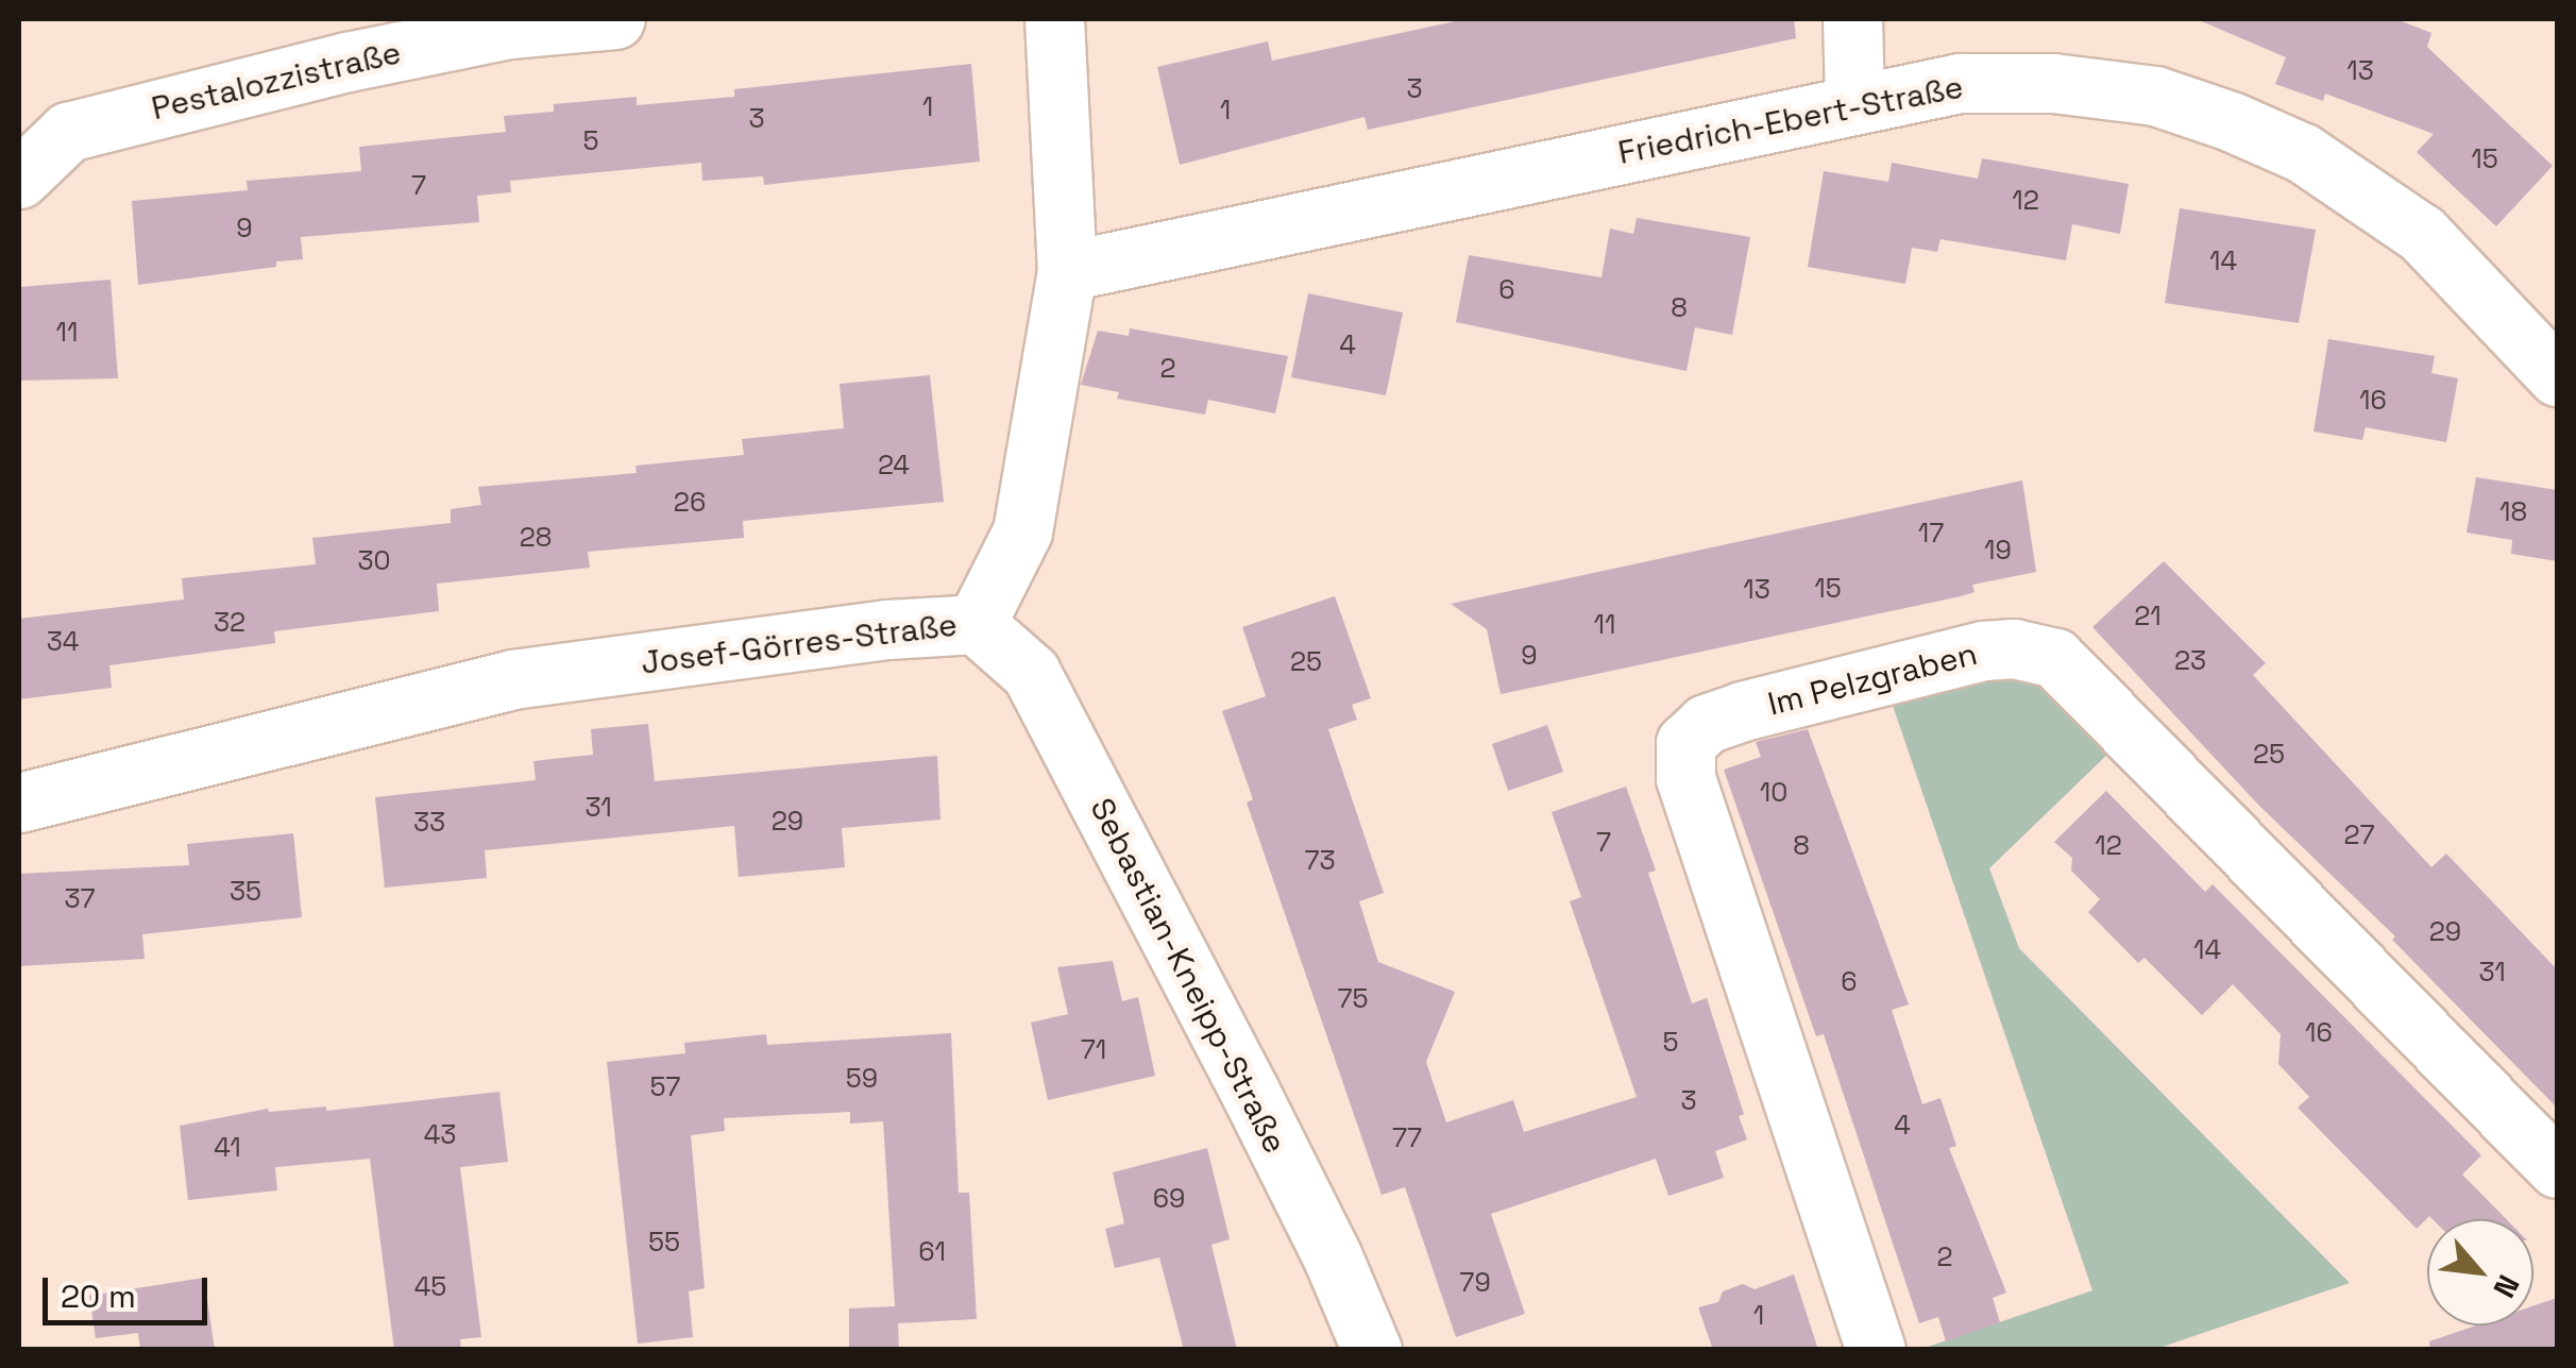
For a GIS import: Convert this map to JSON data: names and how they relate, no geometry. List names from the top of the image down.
{
  "streets": {
    "street": [
      "Pestalozzistraße",
      "Friedrich-Ebert-Straße",
      "Josef-Görres-Straße",
      "Im Pelzgraben",
      "Sebastian-Kneipp-Straße"
    ]
  },
  "crossings": [
    ["Friedrich-Ebert-Straße", "Josef-Görres-Straße"],
    ["Josef-Görres-Straße", "Sebastian-Kneipp-Straße"]
  ],
  "house_numbers": [
    "13",
    "3",
    "1",
    "1",
    "3",
    "5",
    "15",
    "7",
    "12",
    "9",
    "14",
    "6",
    "8",
    "11",
    "4",
    "2",
    "16",
    "24",
    "26",
    "18",
    "17",
    "28",
    "19",
    "30",
    "15",
    "13",
    "21",
    "32",
    "11",
    "34",
    "9",
    "23",
    "25",
    "25",
    "10",
    "31",
    "29",
    "33",
    "27",
    "7",
    "8",
    "12",
    "73",
    "35",
    "37",
    "29",
    "14",
    "31",
    "6",
    "75",
    "16",
    "5",
    "71",
    "59",
    "57",
    "3",
    "4",
    "43",
    "77",
    "41",
    "69",
    "55",
    "61",
    "2",
    "79",
    "45",
    "1"
  ],
  "scale_bar": "20 m",
  "north": "bottom right"
}
